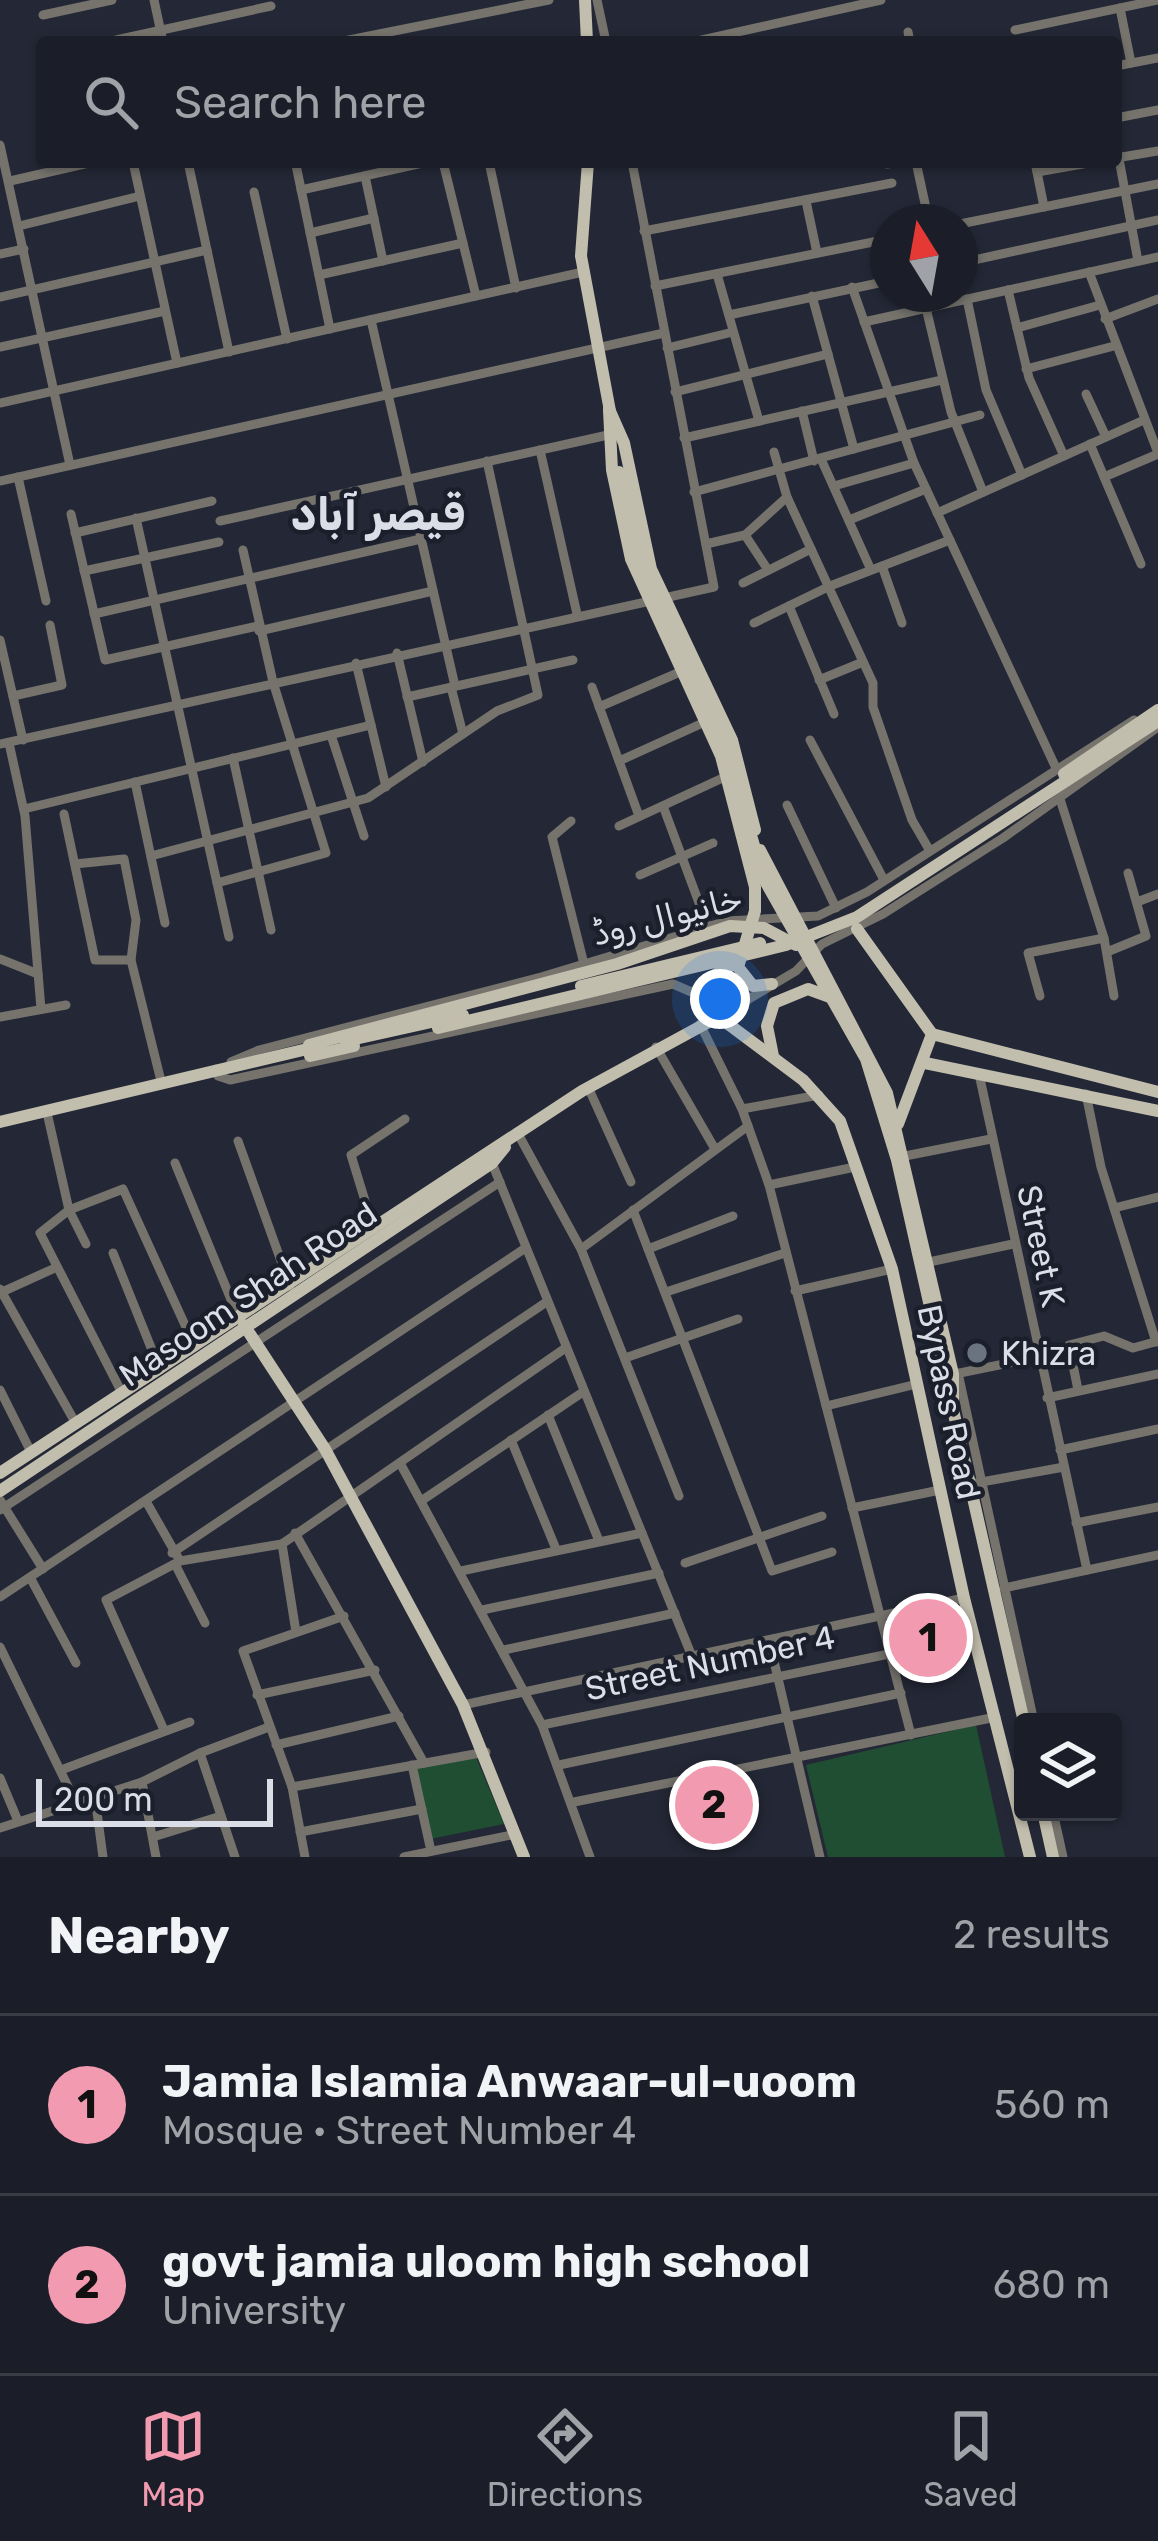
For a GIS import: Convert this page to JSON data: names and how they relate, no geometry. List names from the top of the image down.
{
  "streets": {
    "main road": ["خانیوال روڈ", "Masoom Shah Road", "Bypass Road"],
    "street": ["Street K", "Street Number 4"]
  },
  "crossings": [
    ["Masoom Shah Road", "Bypass Road"]
  ],
  "districts": ["قیصر آباد"],
  "places": ["Khizra"],
  "scale_bar": "200 m",
  "north": "top",
  "page": {
    "search": "Search here",
    "pins": ["1", "2"],
    "scale": "200 m",
    "heading": ["Nearby", "2 results"],
    "list": [
      {
        "mark": "1",
        "name": "Jamia Islamia Anwaar-ul-uoom",
        "note": "Mosque · Street Number 4",
        "value": "560 m"
      },
      {
        "mark": "2",
        "name": "govt jamia uloom high school",
        "note": "University",
        "value": "680 m"
      }
    ],
    "nav": ["Map", "Directions", "Saved"]
  }
}
